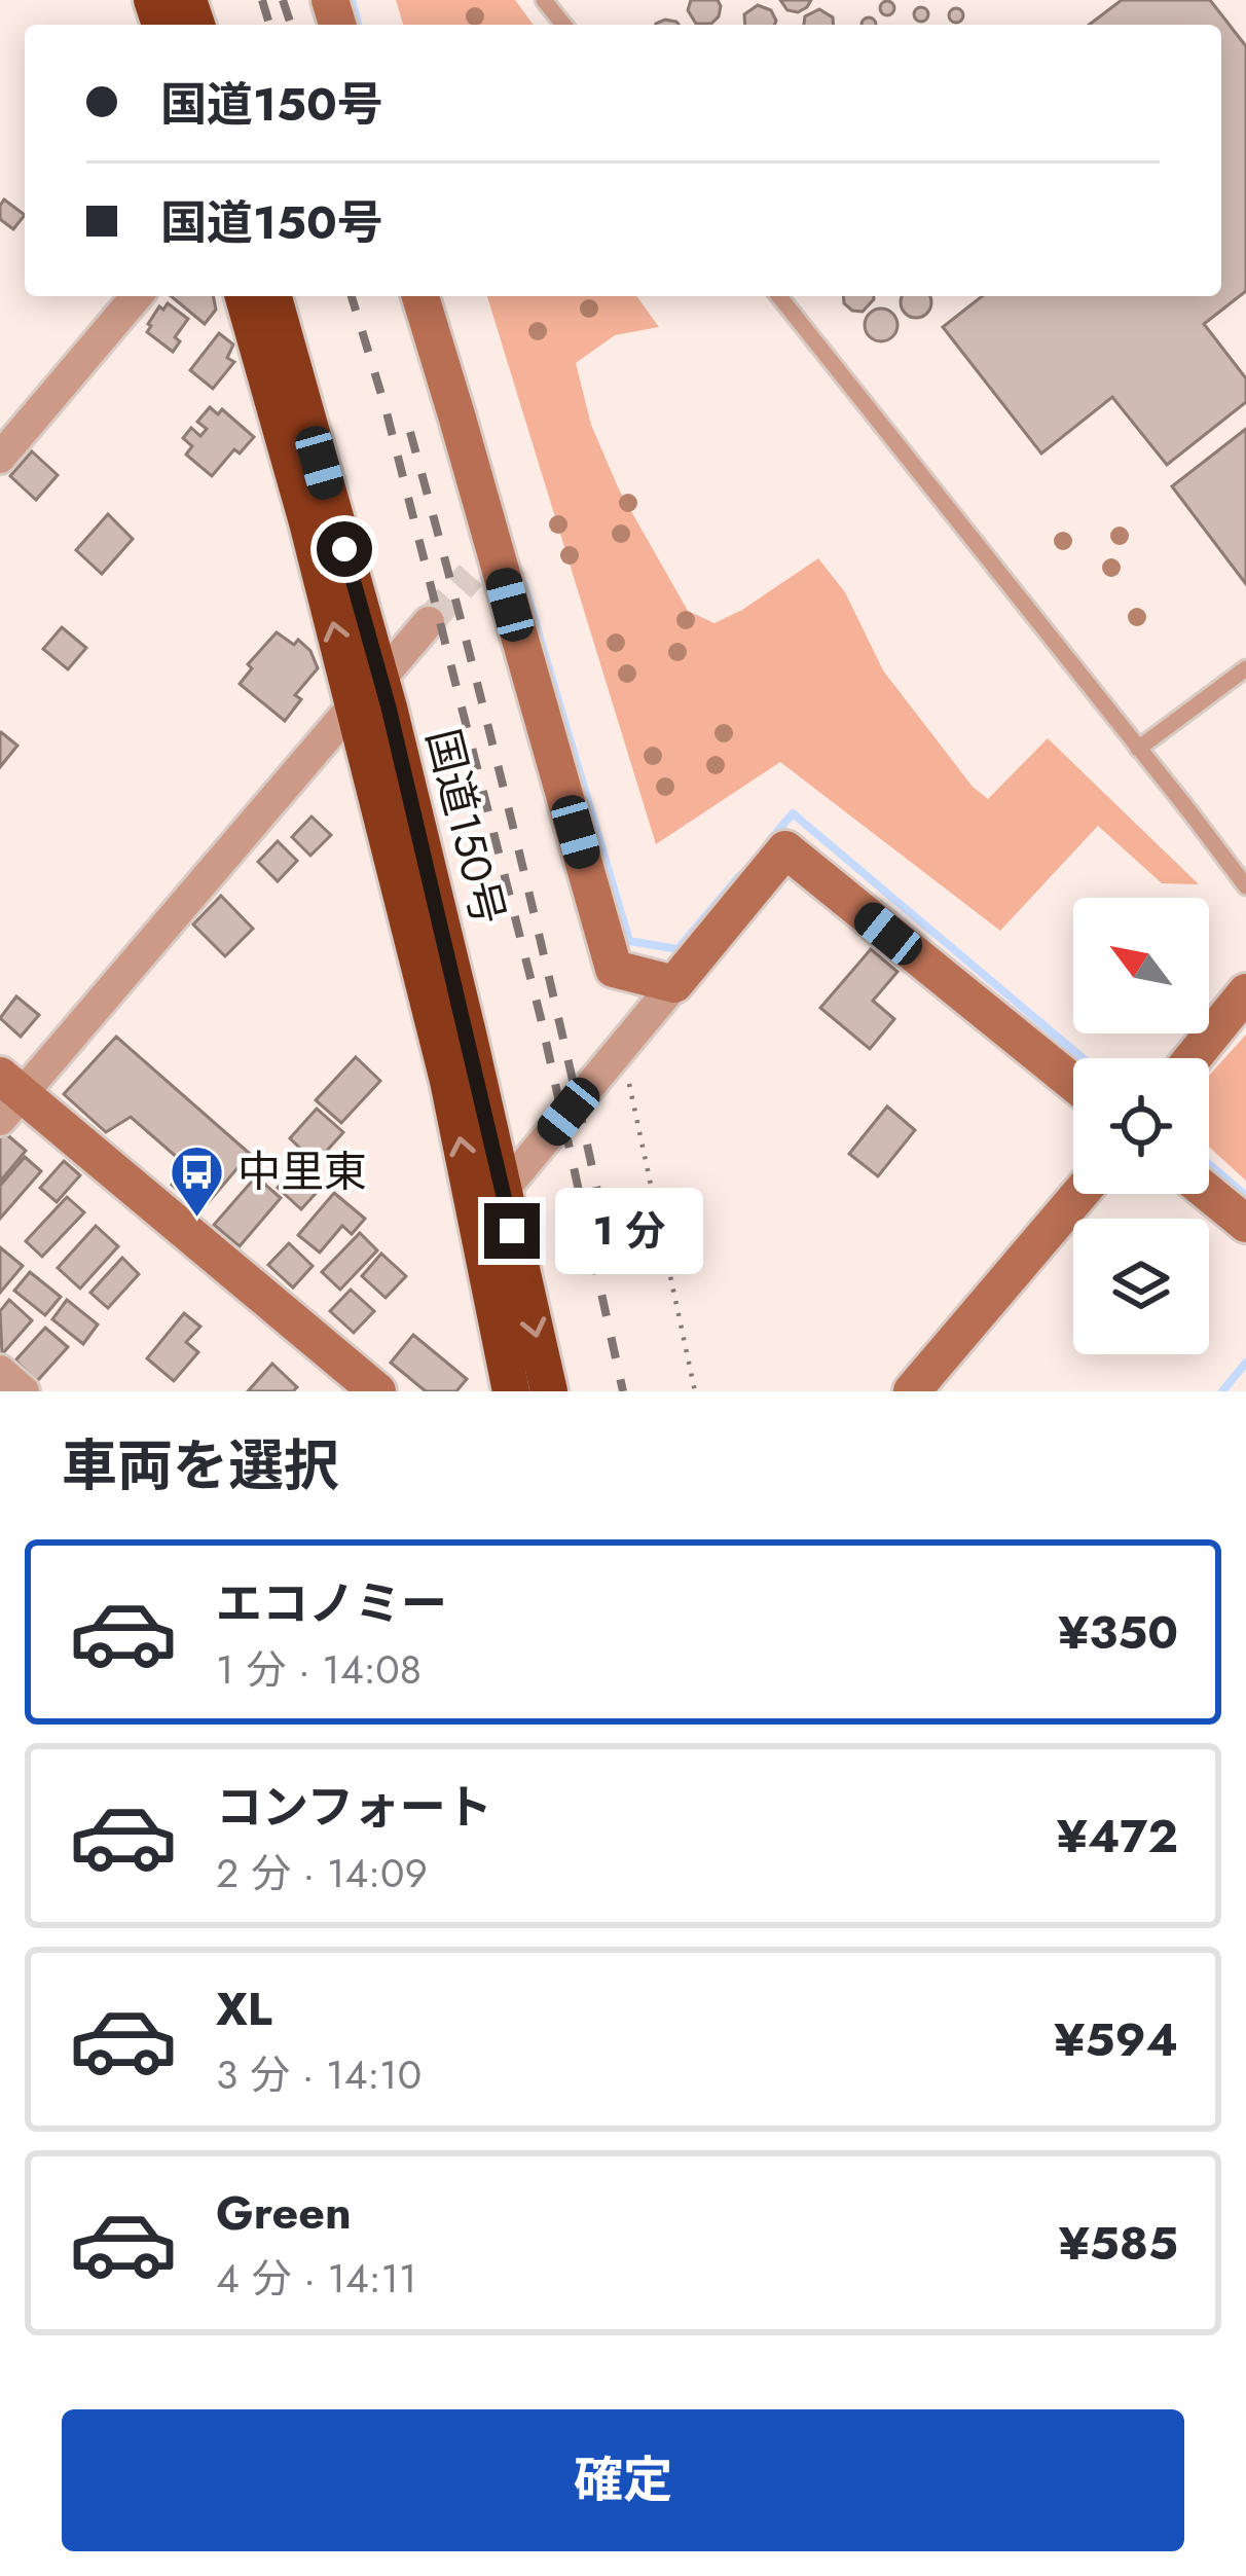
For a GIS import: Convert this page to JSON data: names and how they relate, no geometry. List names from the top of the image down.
{
  "streets": {
    "highway": ["国道150号"]
  },
  "places": {
    "bus stop": ["中里東"]
  },
  "north": "top left",
  "page": {
    "banner": ["国道150号", "国道150号"],
    "bubble": "1 分",
    "heading": "車両を選択",
    "list": [
      {
        "name": "エコノミー",
        "note": "1 分 · 14:08",
        "value": "¥350"
      },
      {
        "name": "コンフォート",
        "note": "2 分 · 14:09",
        "value": "¥472"
      },
      {
        "name": "XL",
        "note": "3 分 · 14:10",
        "value": "¥594"
      },
      {
        "name": "Green",
        "note": "4 分 · 14:11",
        "value": "¥585"
      }
    ],
    "buttons": "確定"
  }
}
